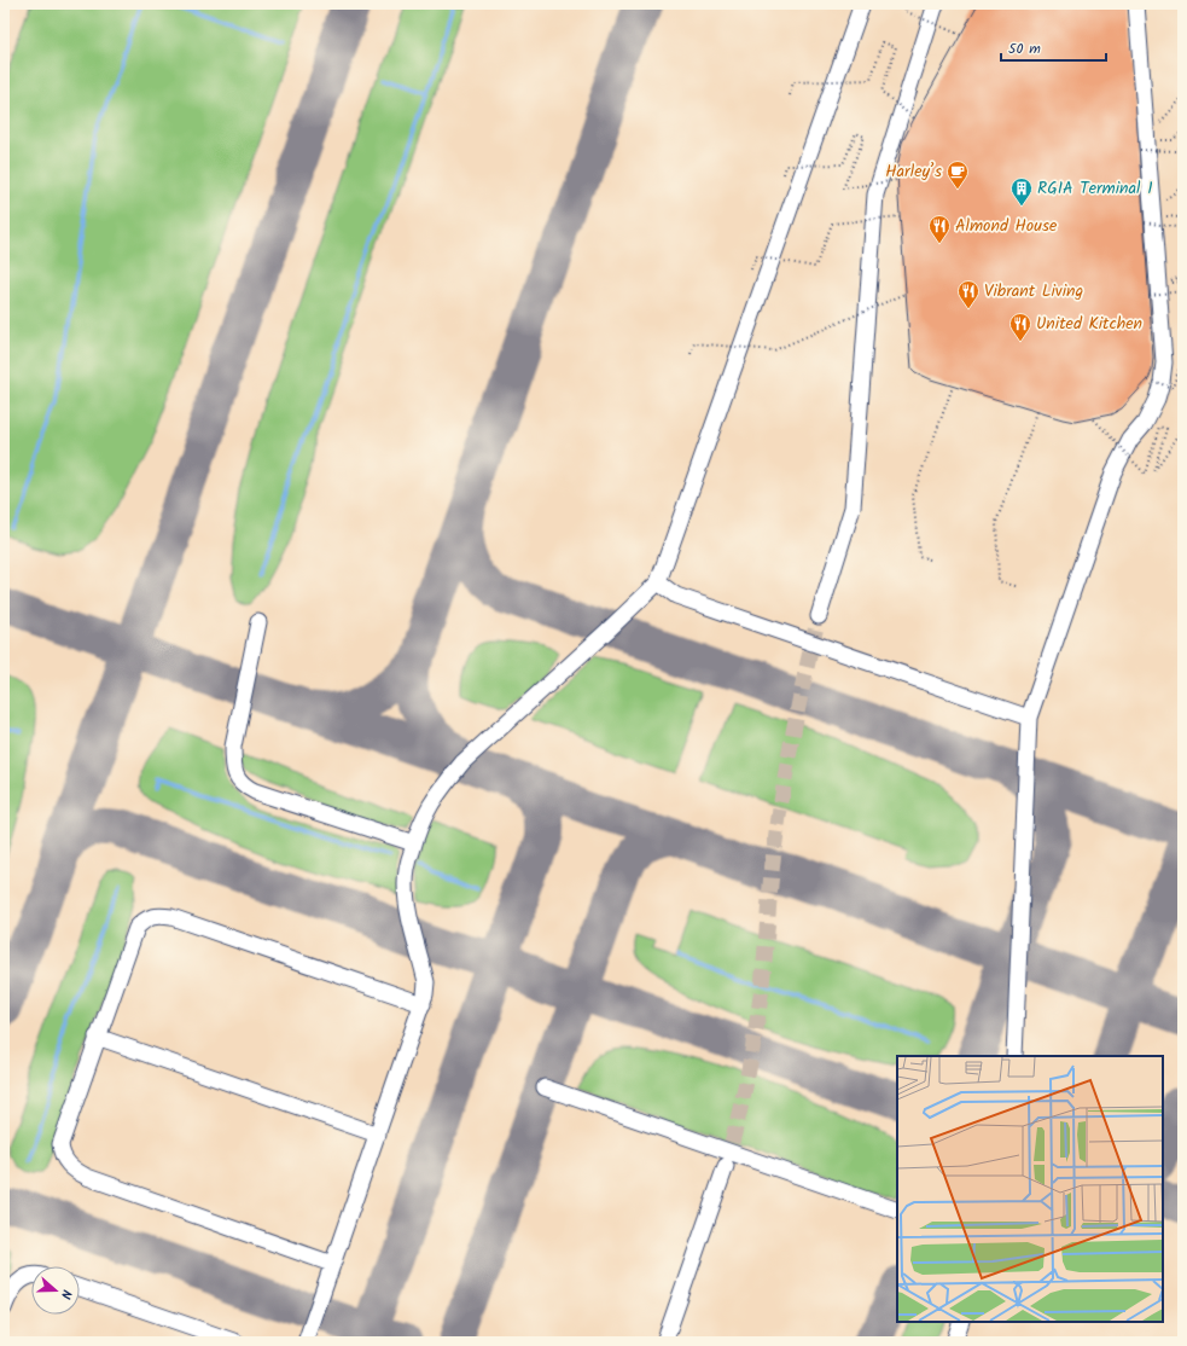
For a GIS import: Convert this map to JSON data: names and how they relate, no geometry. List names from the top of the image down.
{
  "places": {
    "cafe": ["Harley’s"],
    "building": ["RGIA Terminal 1"],
    "restaurant": ["Almond House", "Vibrant Living", "United Kitchen"]
  },
  "scale_bar": "50 m",
  "north": "right"
}
